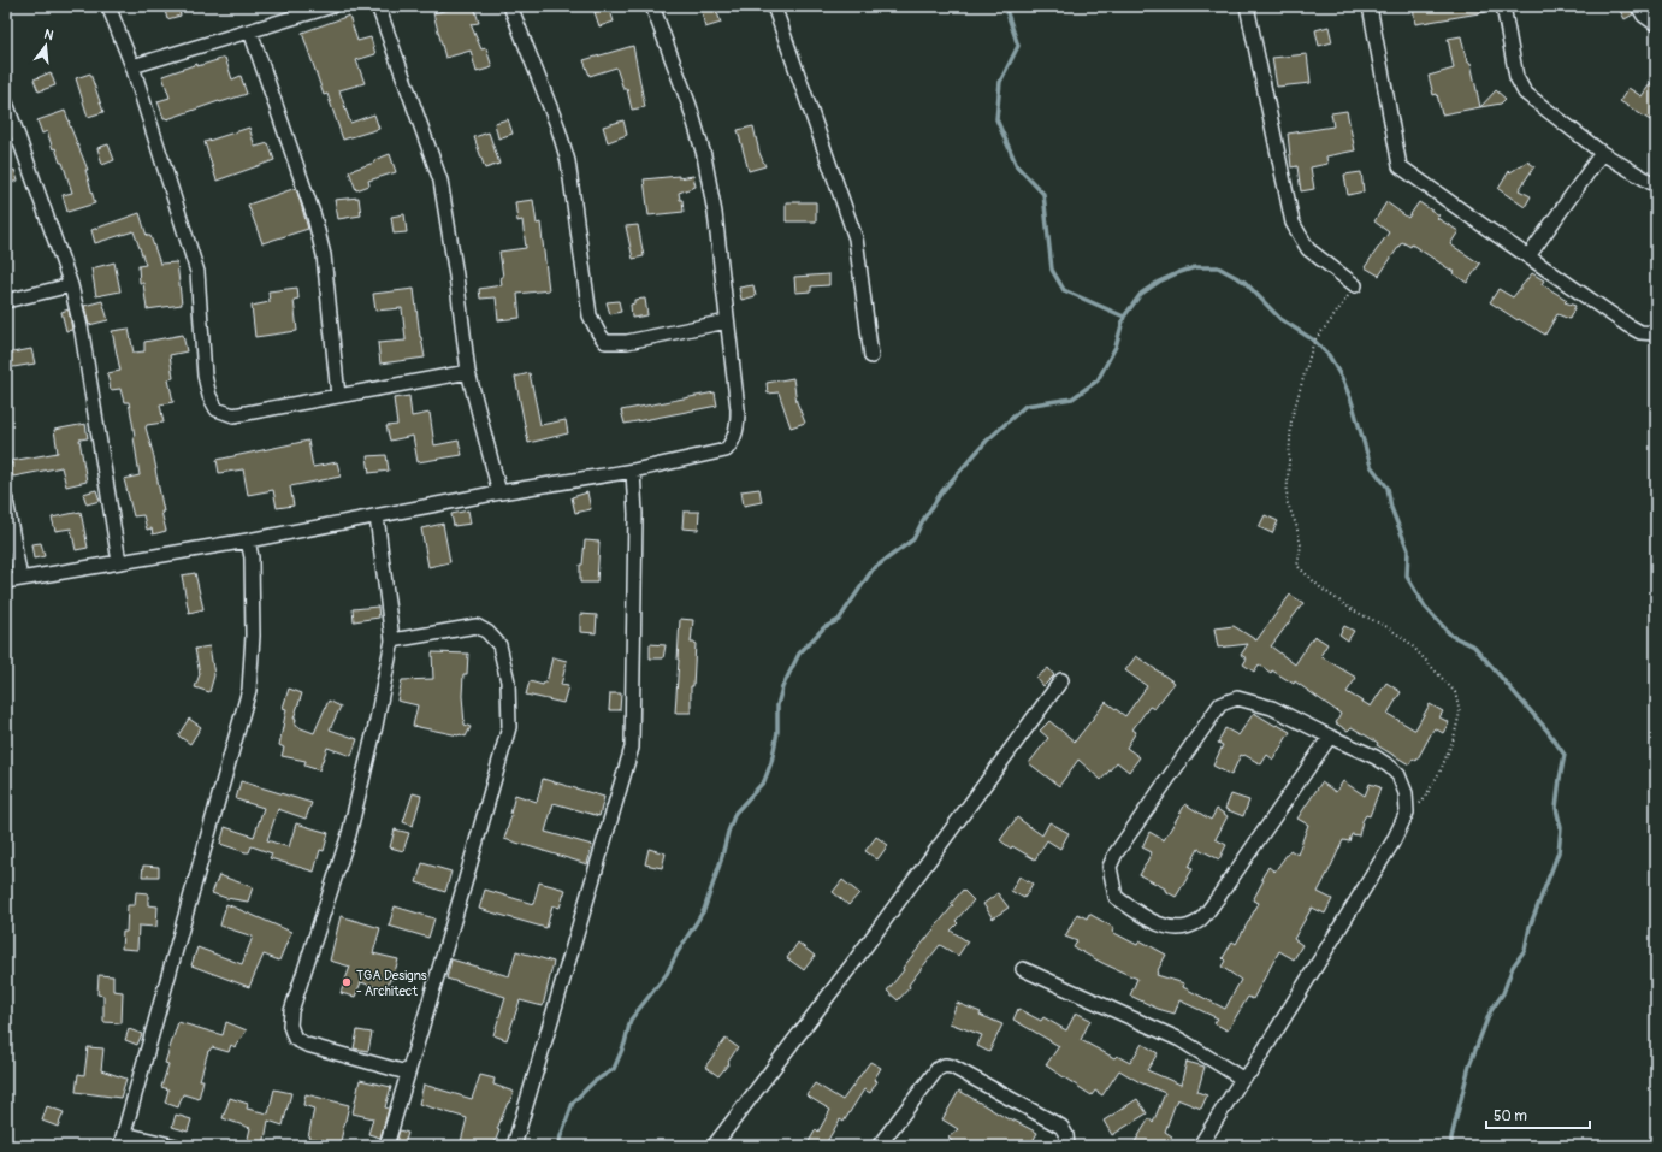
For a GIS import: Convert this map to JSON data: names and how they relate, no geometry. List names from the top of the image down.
{
  "places": ["TGA Designs - Architect"],
  "scale_bar": "50 m",
  "north": "top"
}
